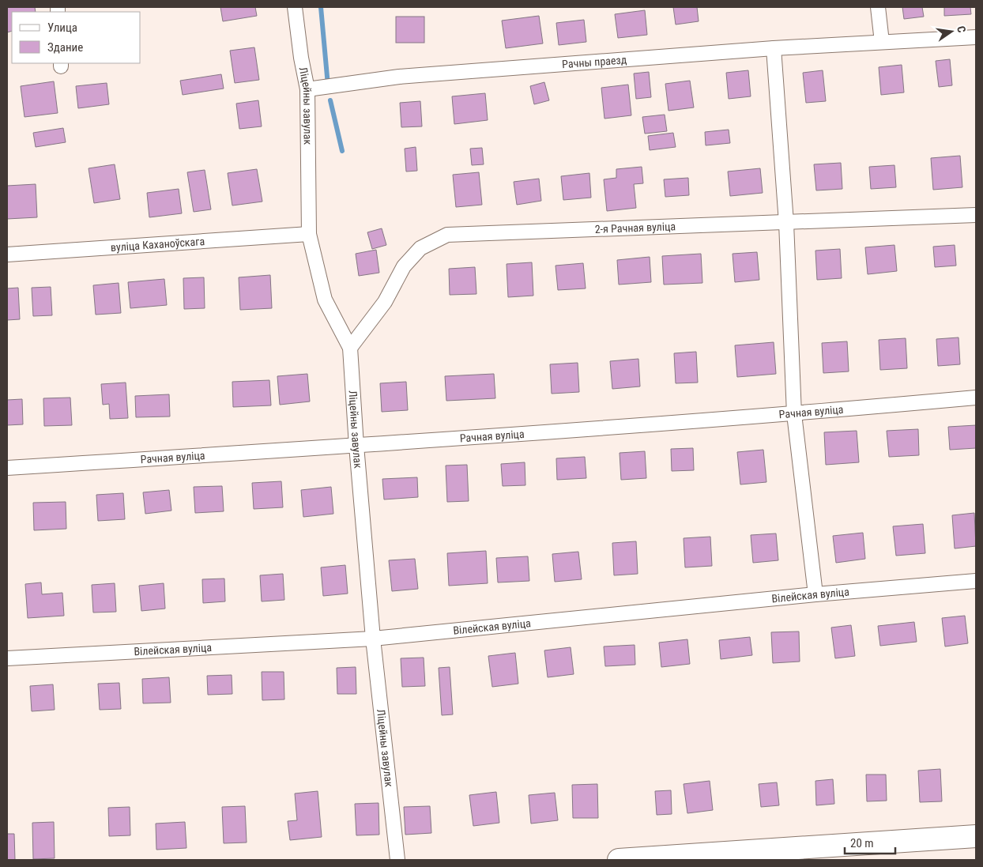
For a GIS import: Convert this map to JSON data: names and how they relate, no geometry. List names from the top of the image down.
{
  "streets": {
    "street": [
      "Рачны праезд",
      "Ліцейны завулак",
      "2-я Рачная вуліца",
      "вуліца Каханоўскага",
      "Рачная вуліца",
      "Вілейская вуліца"
    ]
  },
  "crossings": [
    ["Рачны праезд", "Ліцейны завулак"],
    ["Ліцейны завулак", "2-я Рачная вуліца"],
    ["Ліцейны завулак", "вуліца Каханоўскага"],
    ["Ліцейны завулак", "Рачная вуліца"],
    ["Ліцейны завулак", "Вілейская вуліца"]
  ],
  "legend": ["Улица", "Здание"],
  "scale_bar": "20 m",
  "north": "right"
}
